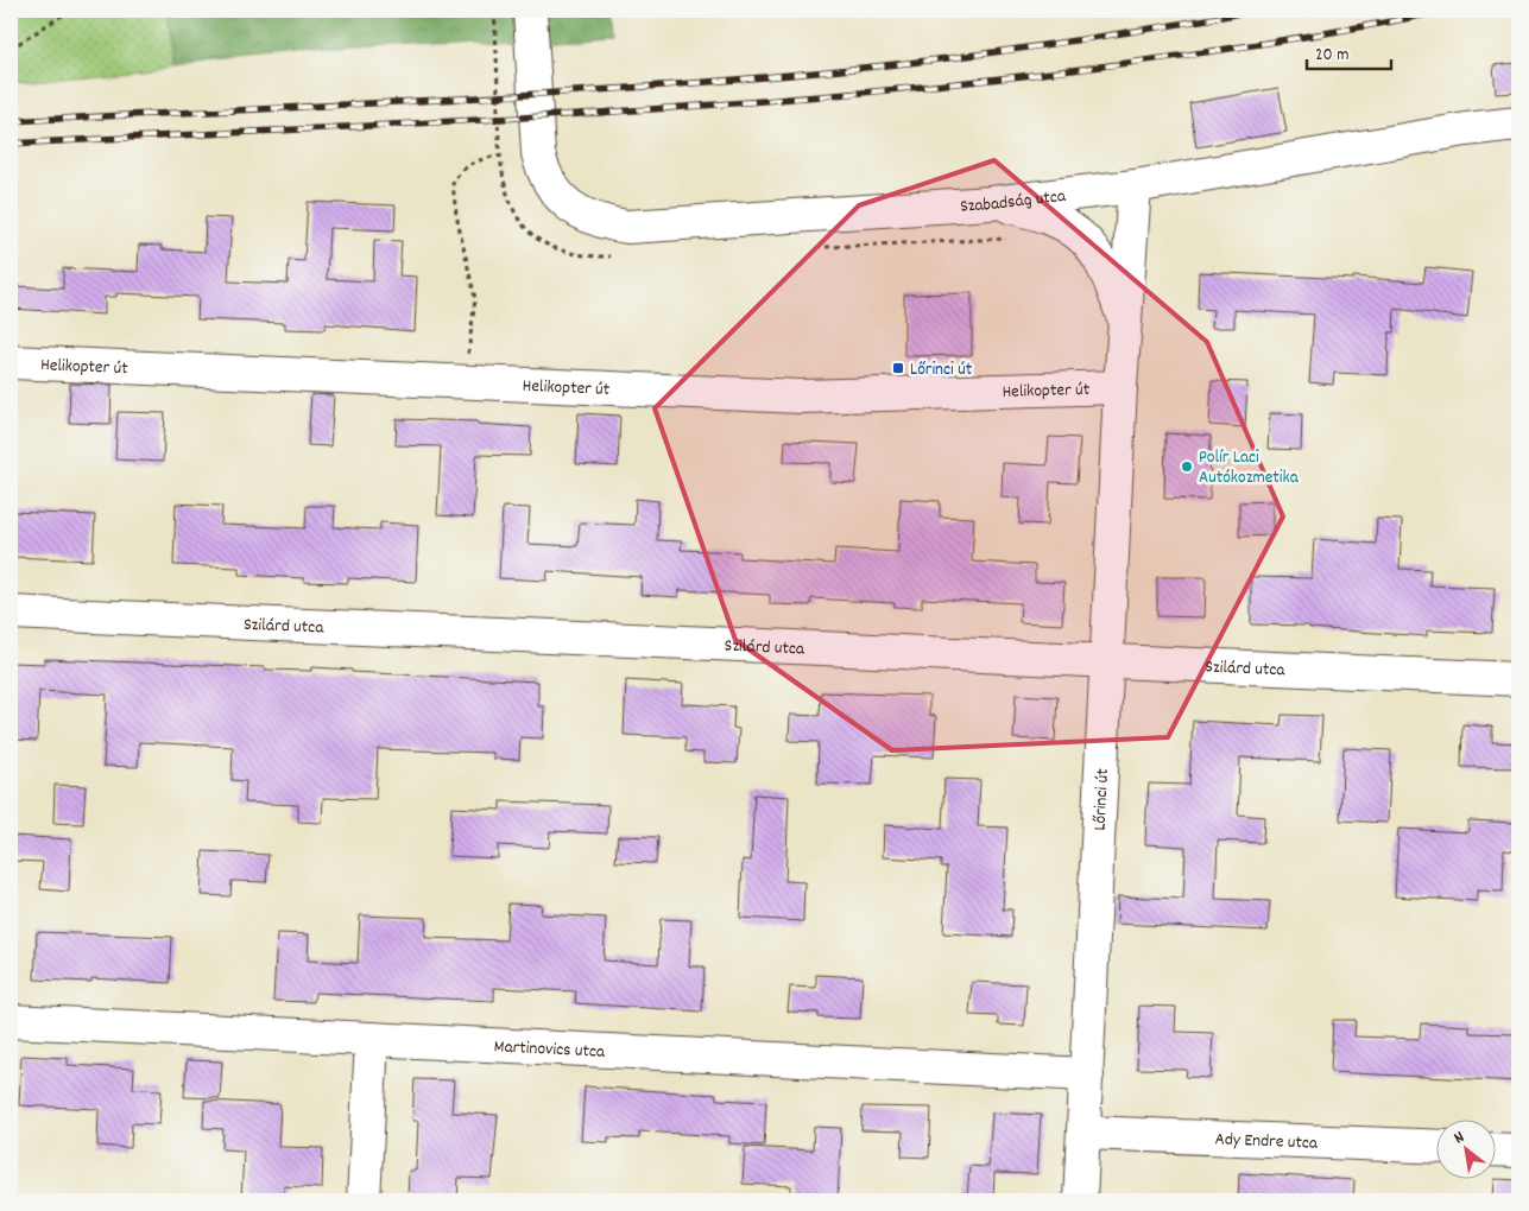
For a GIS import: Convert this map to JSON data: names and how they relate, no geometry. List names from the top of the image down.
{
  "streets": {
    "street": [
      "Szabadság utca",
      "Helikopter út",
      "Szilárd utca",
      "Lőrinci út",
      "Martinovics utca",
      "Ady Endre utca"
    ]
  },
  "crossings": [
    ["Szabadság utca", "Lőrinci út"],
    ["Helikopter út", "Lőrinci út"],
    ["Szilárd utca", "Lőrinci út"],
    ["Lőrinci út", "Martinovics utca"],
    ["Lőrinci út", "Ady Endre utca"]
  ],
  "places": {
    "transit": ["Lőrinci út"],
    "other": ["Polír Laci Autókozmetika"]
  },
  "scale_bar": "20 m",
  "north": "top left"
}
